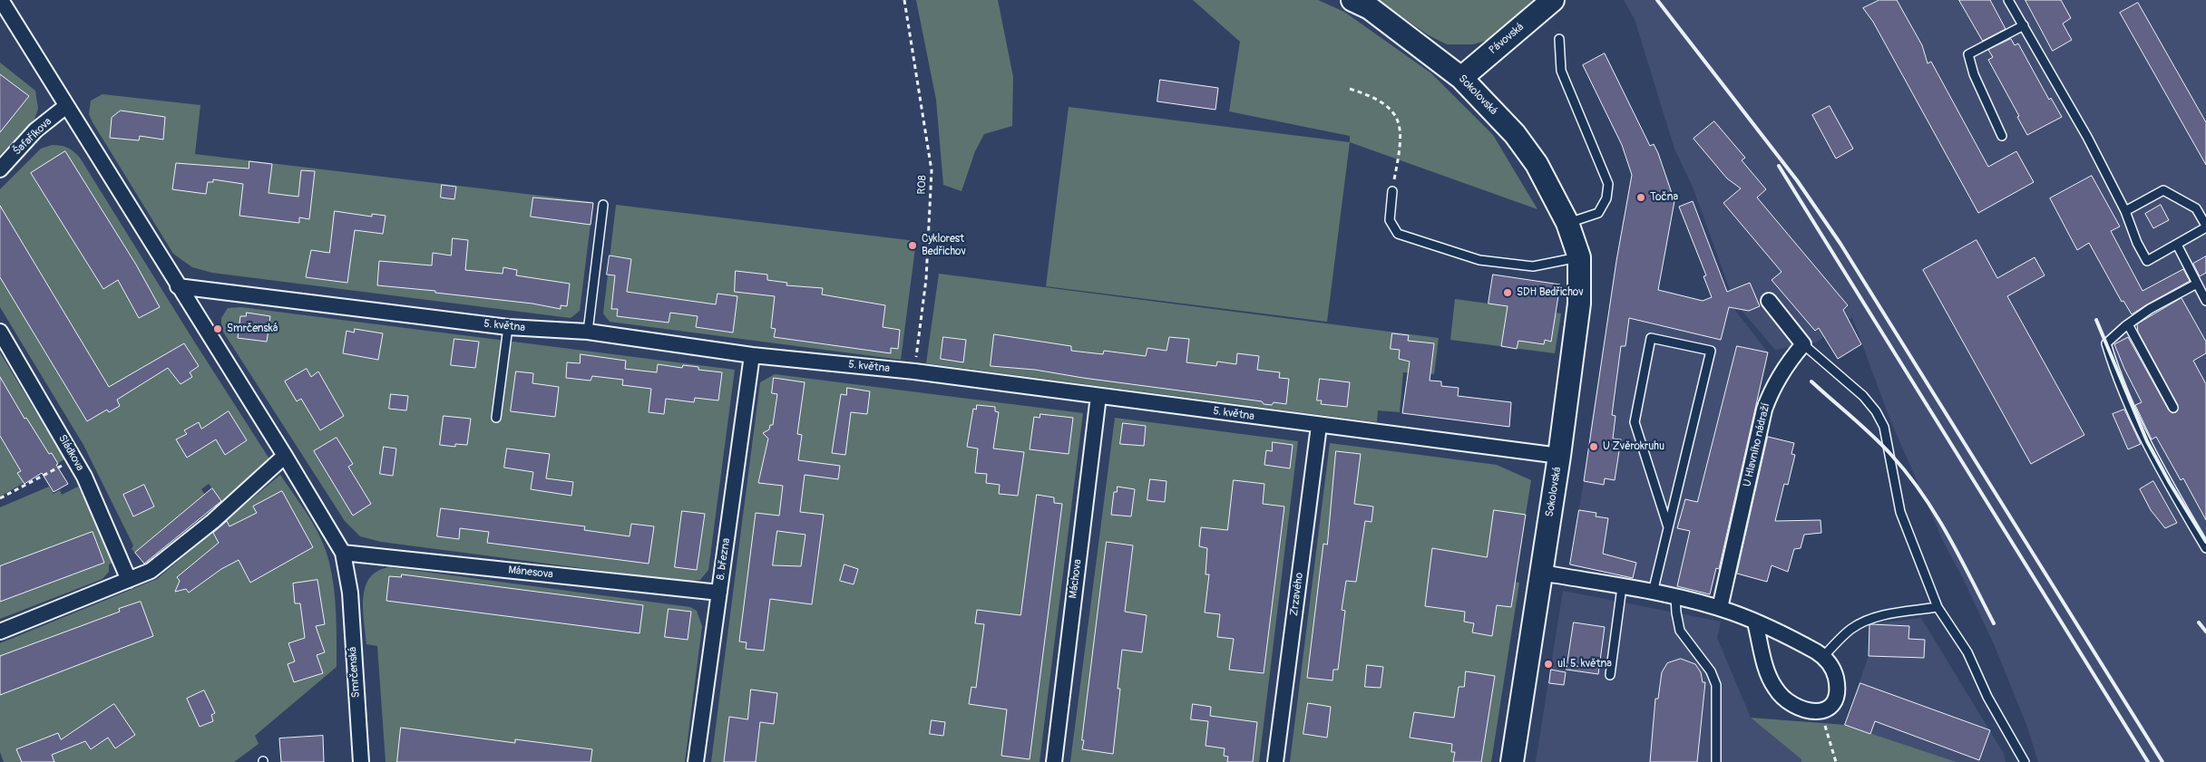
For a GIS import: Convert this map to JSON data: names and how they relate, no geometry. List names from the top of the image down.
{
  "streets": {
    "street": [
      "Pávovská",
      "Sokolovská",
      "Šafaříkova",
      "5. května",
      "U Hlavního nádraží",
      "Sládkova",
      "8. března",
      "Mánesova",
      "Máchova",
      "Zrzavého",
      "Smrčenská"
    ],
    "path": ["R08"]
  },
  "crossings": [
    ["Pávovská", "Sokolovská"],
    ["Sokolovská", "5. května"],
    ["Šafaříkova", "Smrčenská"],
    ["R08", "5. května"],
    ["5. května", "8. března"],
    ["5. května", "Máchova"],
    ["5. května", "Zrzavého"],
    ["5. května", "Smrčenská"],
    ["8. března", "Mánesova"],
    ["Mánesova", "Smrčenská"]
  ],
  "places": [
    "Točna",
    "Cyklorest Bedřichov",
    "SDH Bedřichov",
    "Smrčenská",
    "U Zvěrokruhu",
    "ul. 5. května"
  ]
}
